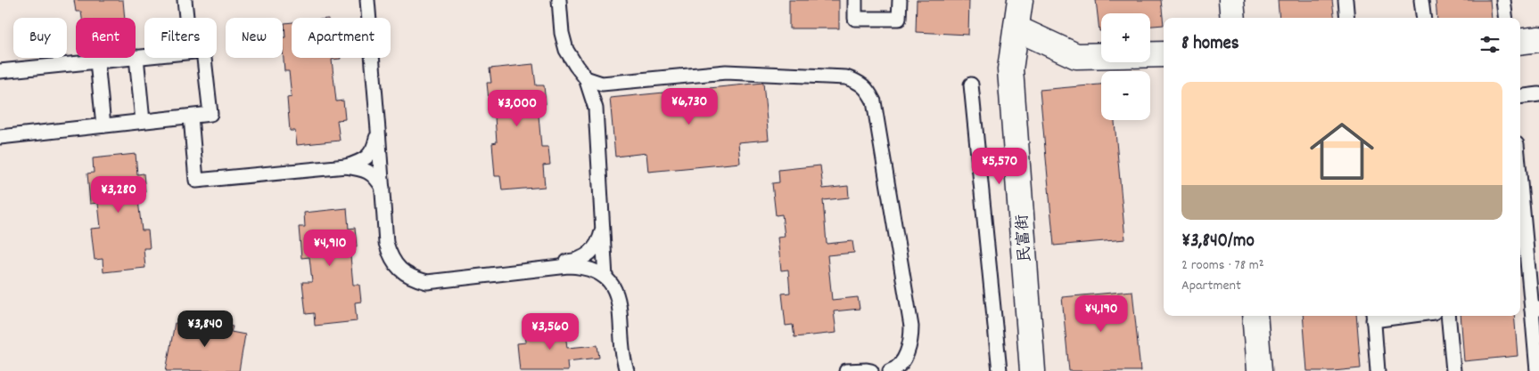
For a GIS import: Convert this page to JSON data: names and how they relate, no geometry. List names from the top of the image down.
{
  "streets": {
    "street": ["民富街"]
  },
  "page": {
    "map_buttons": ["+", "−"],
    "chip": [
      "Buy",
      "Rent",
      "Filters",
      "New",
      "Apartment"
    ],
    "heading": "8 homes",
    "list": [
      {
        "name": "¥3,840/mo",
        "note": "2 rooms · 78 m² · Apartment"
      }
    ],
    "price": [
      "¥6,730",
      "¥3,000",
      "¥5,570",
      "¥3,280",
      "¥4,910",
      "¥4,190",
      "¥3,840",
      "¥3,560"
    ]
  }
}
